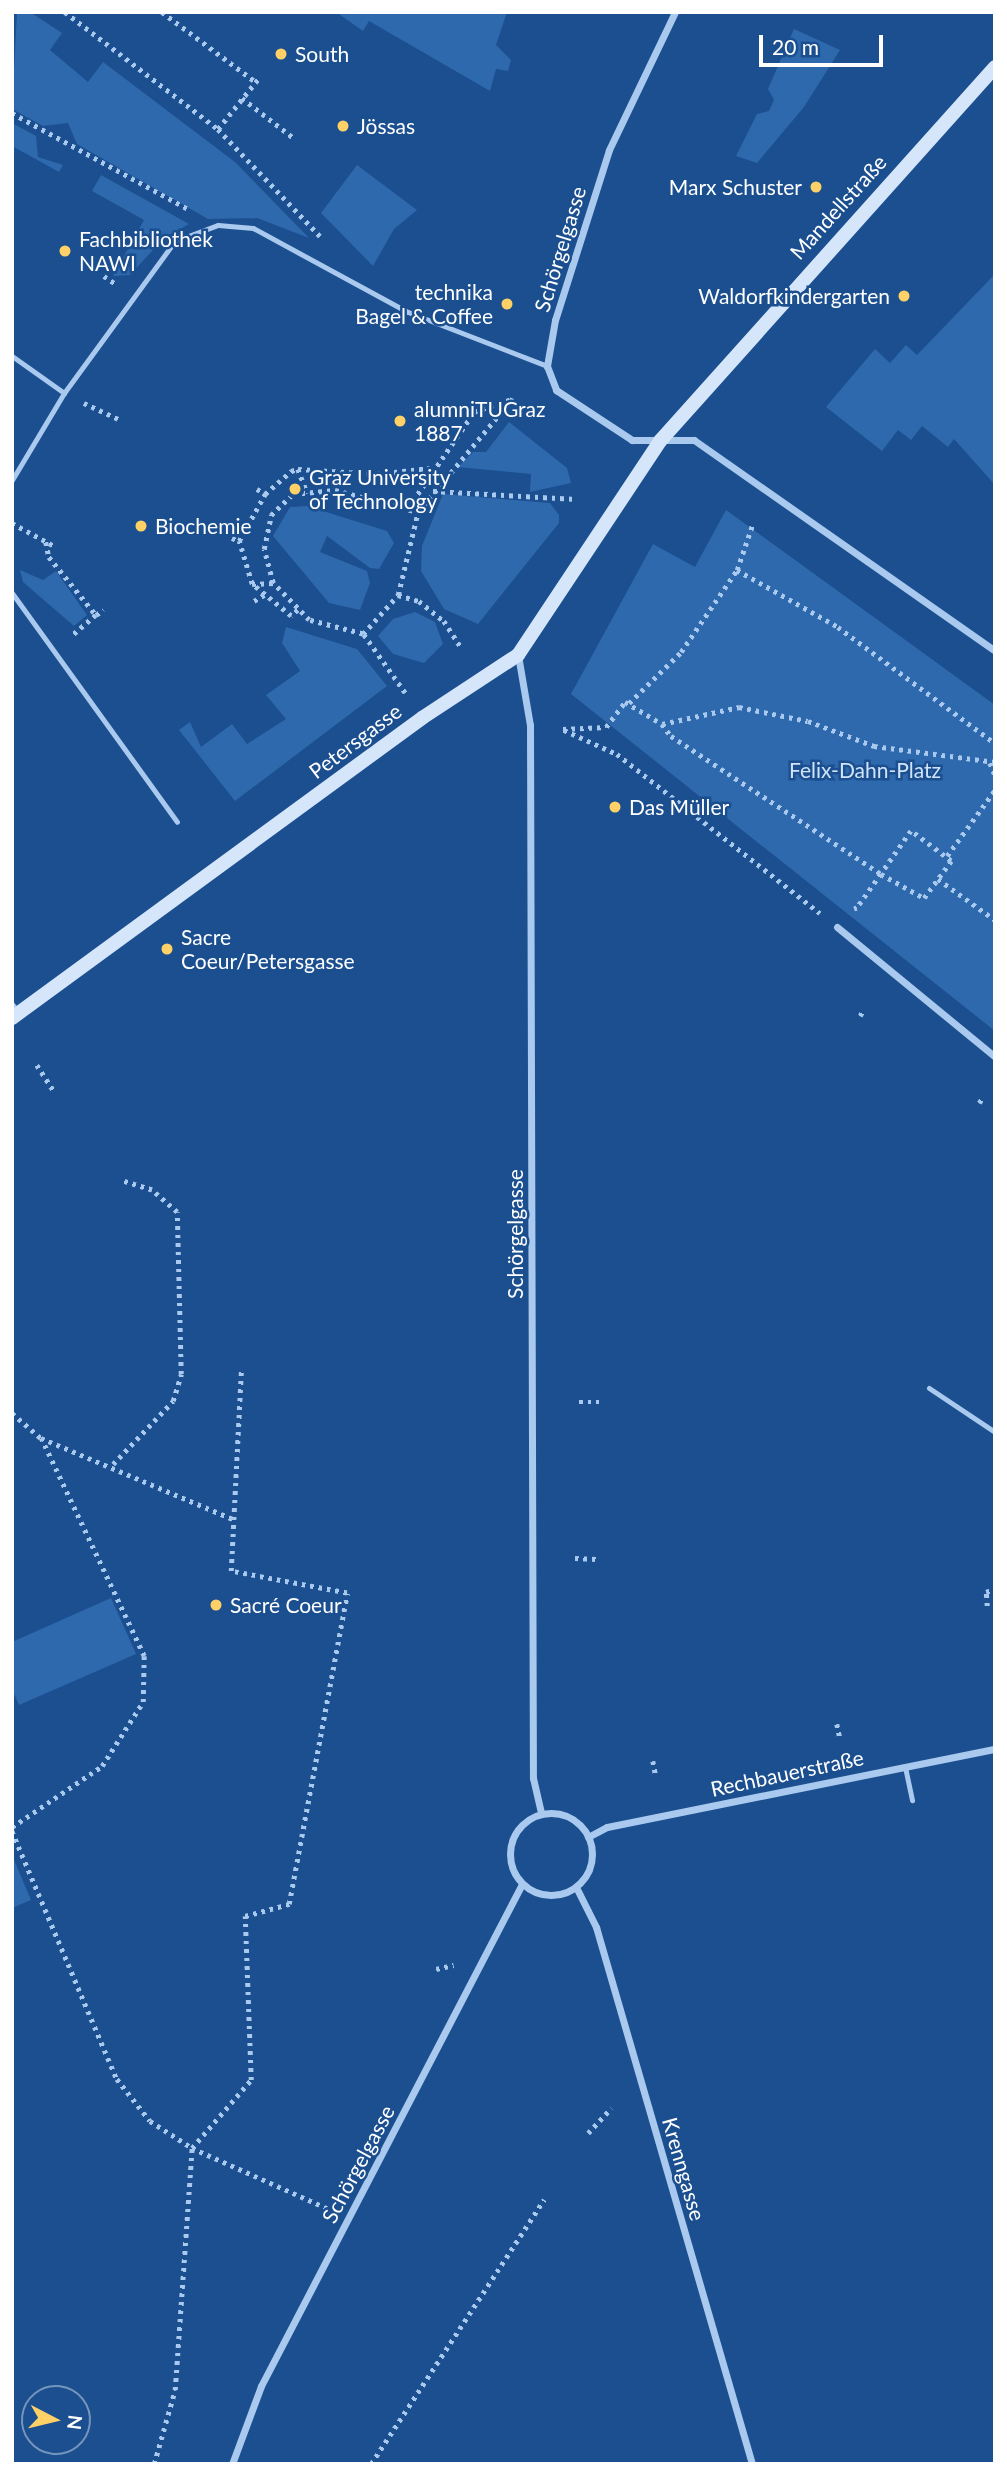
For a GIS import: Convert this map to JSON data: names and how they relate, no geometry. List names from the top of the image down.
{
  "streets": {
    "main road": ["Mandellstraße", "Petersgasse"],
    "street": ["Schörgelgasse", "Rechbauerstraße", "Krenngasse"]
  },
  "crossings": [
    ["Mandellstraße", "Petersgasse"],
    ["Schörgelgasse", "Petersgasse"],
    ["Schörgelgasse", "Rechbauerstraße"],
    ["Schörgelgasse", "Krenngasse"],
    ["Rechbauerstraße", "Krenngasse"]
  ],
  "parks": ["Felix-Dahn-Platz"],
  "places": [
    "South",
    "Jössas",
    "Marx Schuster",
    "Fachbibliothek NAWI",
    "Waldorfkindergarten",
    "technika Bagel & Coffee",
    "alumniTUGraz 1887",
    "Graz University of Technology",
    "Biochemie",
    "Das Müller",
    "Sacre Coeur/Petersgasse",
    "Sacré Coeur"
  ],
  "scale_bar": "20 m",
  "north": "right"
}
